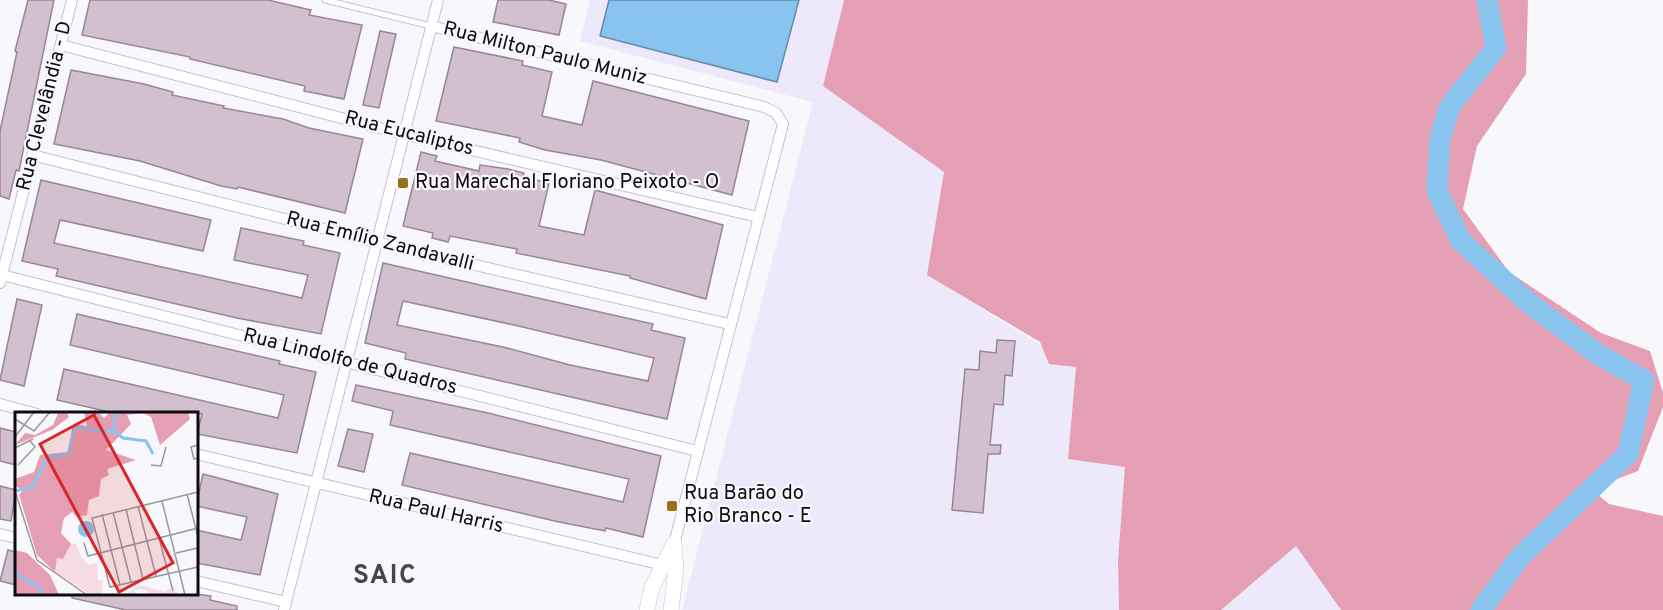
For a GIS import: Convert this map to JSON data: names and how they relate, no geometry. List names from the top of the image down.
{
  "streets": {
    "street": [
      "Rua Milton Paulo Muniz",
      "Rua Clevelândia - D",
      "Rua Eucaliptos",
      "Rua Emílio Zandavalli",
      "Rua Lindolfo de Quadros",
      "Rua Paul Harris"
    ]
  },
  "crossings": [
    ["Rua Milton Paulo Muniz", "Rua Eucaliptos"],
    ["Rua Clevelândia - D", "Rua Eucaliptos"],
    ["Rua Clevelândia - D", "Rua Emílio Zandavalli"],
    ["Rua Clevelândia - D", "Rua Lindolfo de Quadros"]
  ],
  "districts": ["SAIC"],
  "places": {
    "transit": ["Rua Marechal Floriano Peixoto - O", "Rua Barão do Rio Branco - E"]
  }
}
